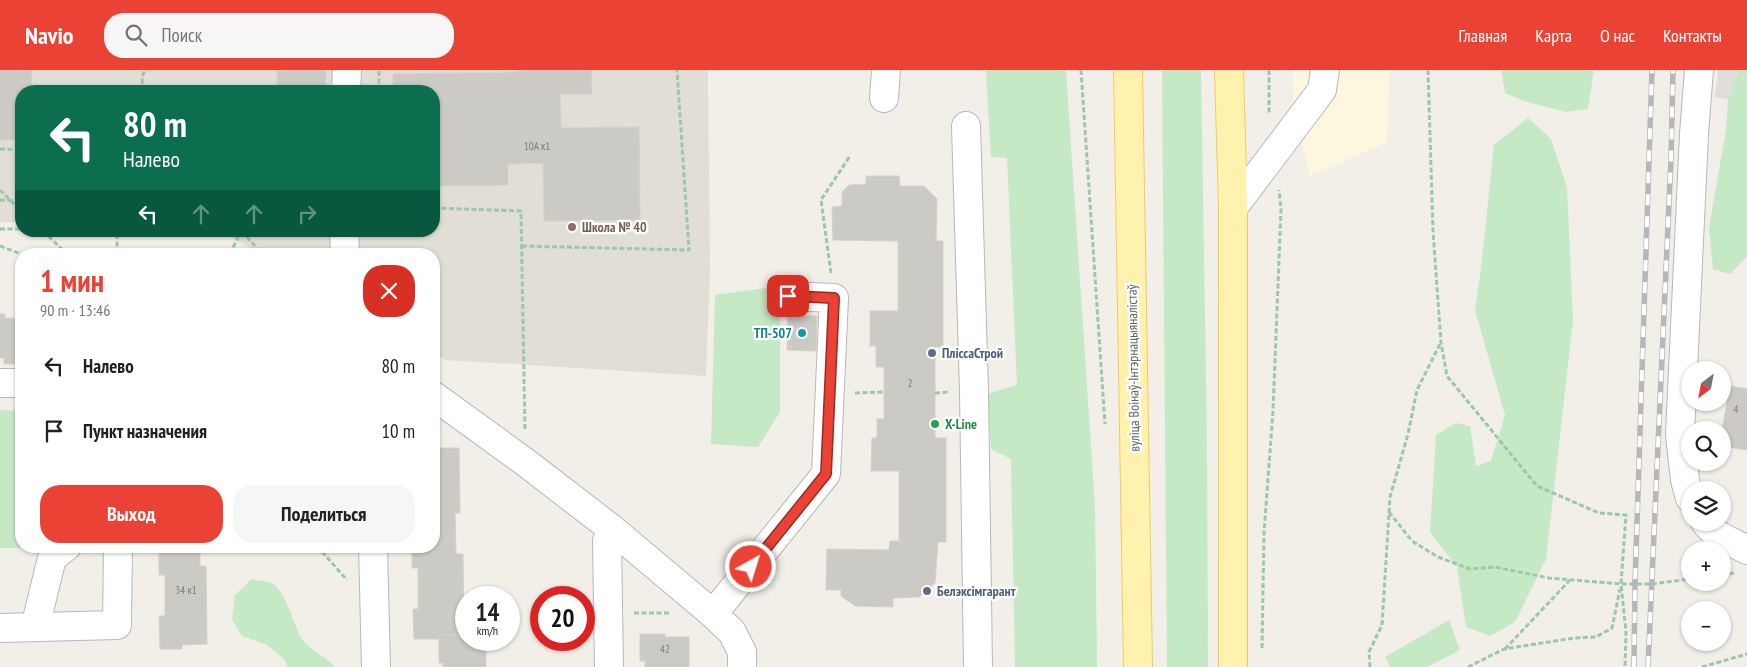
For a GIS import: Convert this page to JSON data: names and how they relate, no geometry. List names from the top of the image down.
{
  "streets": {
    "main road": ["вуліца Воінаў-Інтэрнацыяналістаў"]
  },
  "places": [
    "Школа № 40",
    "ТП-507",
    "ПліссаСтрой",
    "X-Line",
    "Белэксімгарант"
  ],
  "house_numbers": [
    "10А к1",
    "2",
    "4",
    "34 к1",
    "42"
  ],
  "north": "bottom left",
  "page": {
    "header": "Navio",
    "search": "Поиск",
    "nav": [
      "Главная",
      "Карта",
      "О нас",
      "Контакты"
    ],
    "turn": ["80 m", "Налево"],
    "heading": ["1 мин", "90 m · 13:46"],
    "list": [
      {
        "name": "Налево",
        "value": "80 m"
      },
      {
        "name": "Пункт назначения",
        "value": "10 m"
      }
    ],
    "map_buttons": ["+", "−"],
    "buttons": ["Выход", "Поделиться"],
    "speed": "14 km/h",
    "limit": "20"
  }
}
